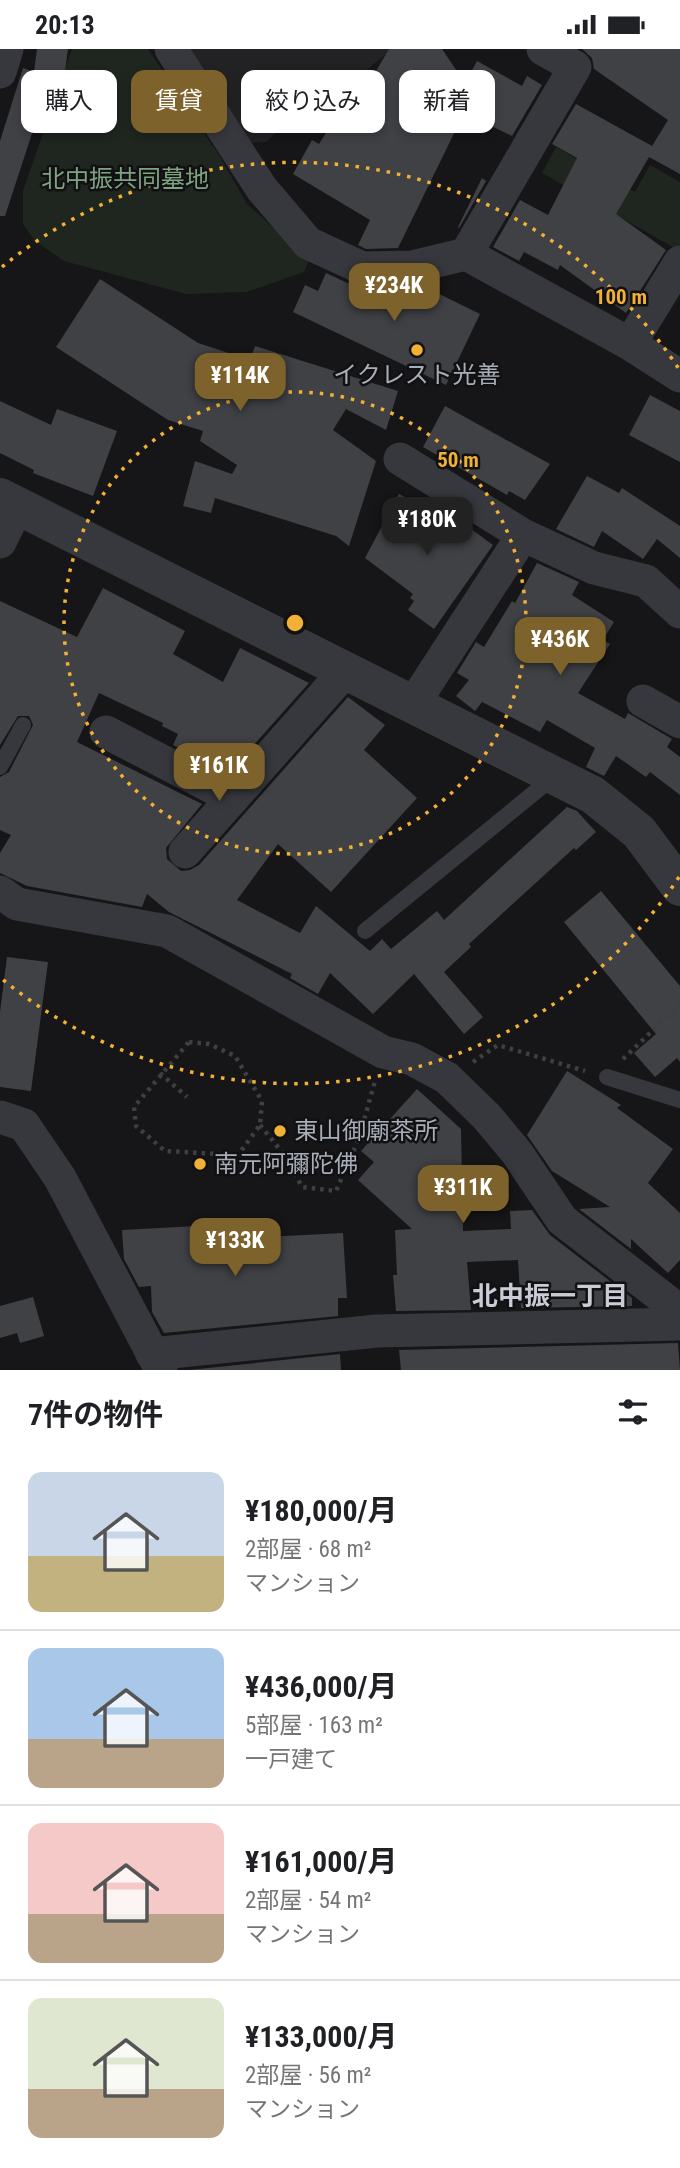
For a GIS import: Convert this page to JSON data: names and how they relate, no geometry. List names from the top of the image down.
{
  "districts": ["北中振一丁目"],
  "parks": ["北中振共同墓地"],
  "places": ["イクレスト光善", "東山御廟茶所", "南元阿彌陀佛"],
  "page": {
    "status": "20:13",
    "chip": [
      "購入",
      "賃貸",
      "絞り込み",
      "新着"
    ],
    "price": [
      "¥234K",
      "¥114K",
      "¥180K",
      "¥436K",
      "¥161K",
      "¥311K",
      "¥133K"
    ],
    "heading": "7件の物件",
    "list": [
      {
        "name": "¥180,000/月",
        "note": "2部屋 · 68 m² · マンション"
      },
      {
        "name": "¥436,000/月",
        "note": "5部屋 · 163 m² · 一戸建て"
      },
      {
        "name": "¥161,000/月",
        "note": "2部屋 · 54 m² · マンション"
      },
      {
        "name": "¥133,000/月",
        "note": "2部屋 · 56 m² · マンション"
      }
    ]
  },
  "rings": ["100 m", "50 m"]
}
